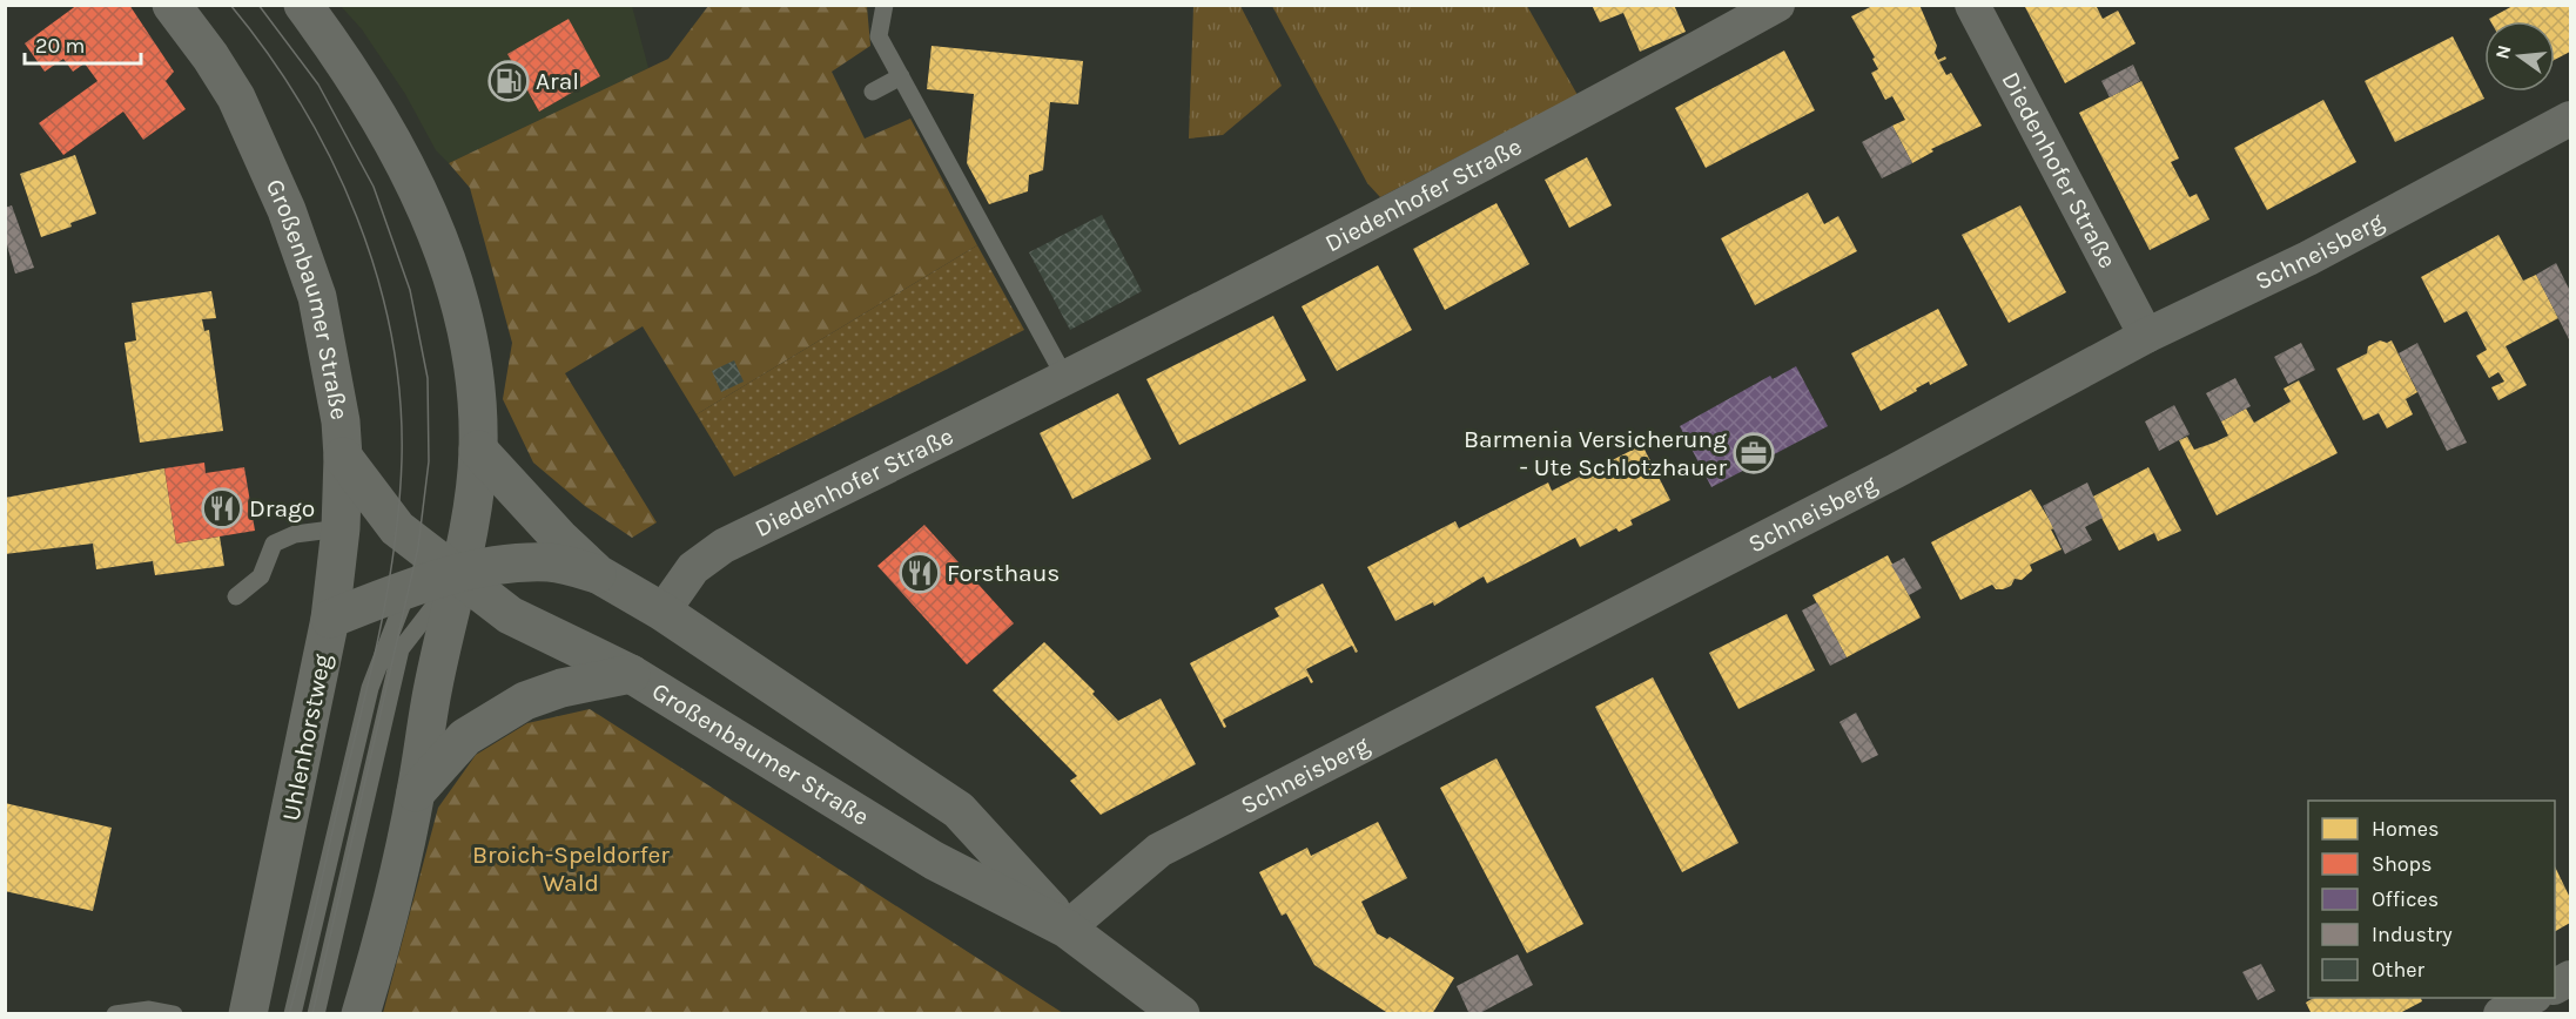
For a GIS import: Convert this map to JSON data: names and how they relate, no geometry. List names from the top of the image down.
{
  "streets": {
    "street": [
      "Diedenhofer Straße",
      "Schneisberg",
      "Großenbaumer Straße",
      "Uhlenhorstweg"
    ]
  },
  "crossings": [
    ["Diedenhofer Straße", "Schneisberg"],
    ["Diedenhofer Straße", "Großenbaumer Straße"],
    ["Schneisberg", "Großenbaumer Straße"],
    ["Großenbaumer Straße", "Uhlenhorstweg"]
  ],
  "parks": ["Broich-Speldorfer Wald"],
  "places": {
    "fuel station": ["Aral"],
    "office": ["Barmenia Versicherung - Ute Schlotzhauer"],
    "restaurant": ["Drago", "Forsthaus"]
  },
  "legend": [
    "Homes",
    "Shops",
    "Offices",
    "Industry",
    "Other"
  ],
  "scale_bar": "20 m",
  "north": "left"
}
